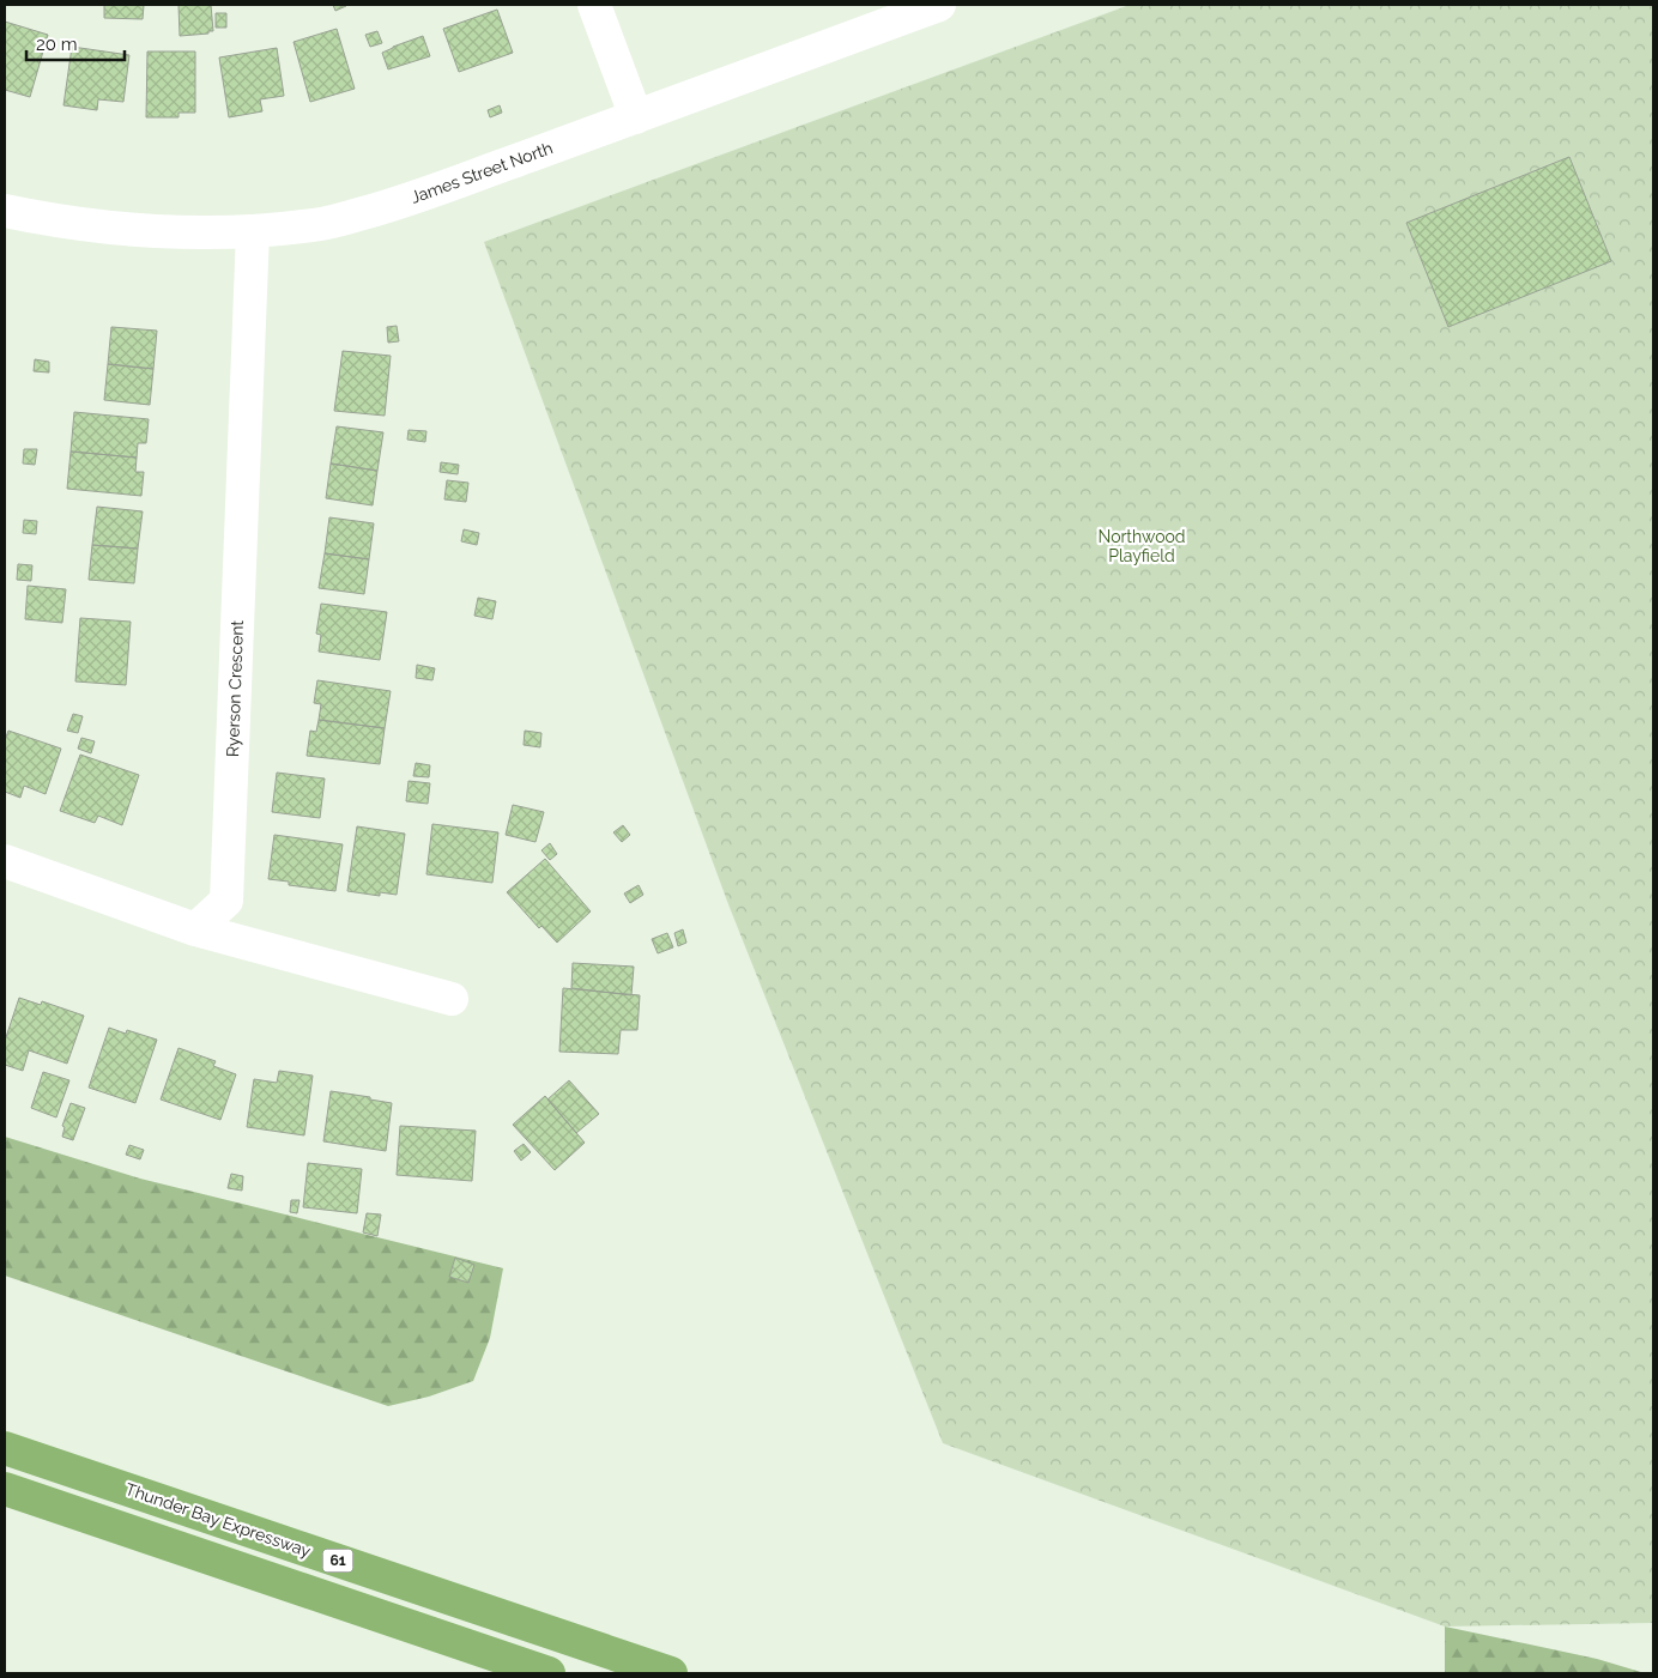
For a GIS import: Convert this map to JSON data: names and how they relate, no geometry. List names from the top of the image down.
{
  "streets": {
    "highway": ["Thunder Bay Expressway", "61"],
    "street": ["James Street North", "Ryerson Crescent"]
  },
  "crossings": [
    ["James Street North", "Ryerson Crescent"]
  ],
  "parks": ["Northwood Playfield"],
  "scale_bar": "20 m"
}
